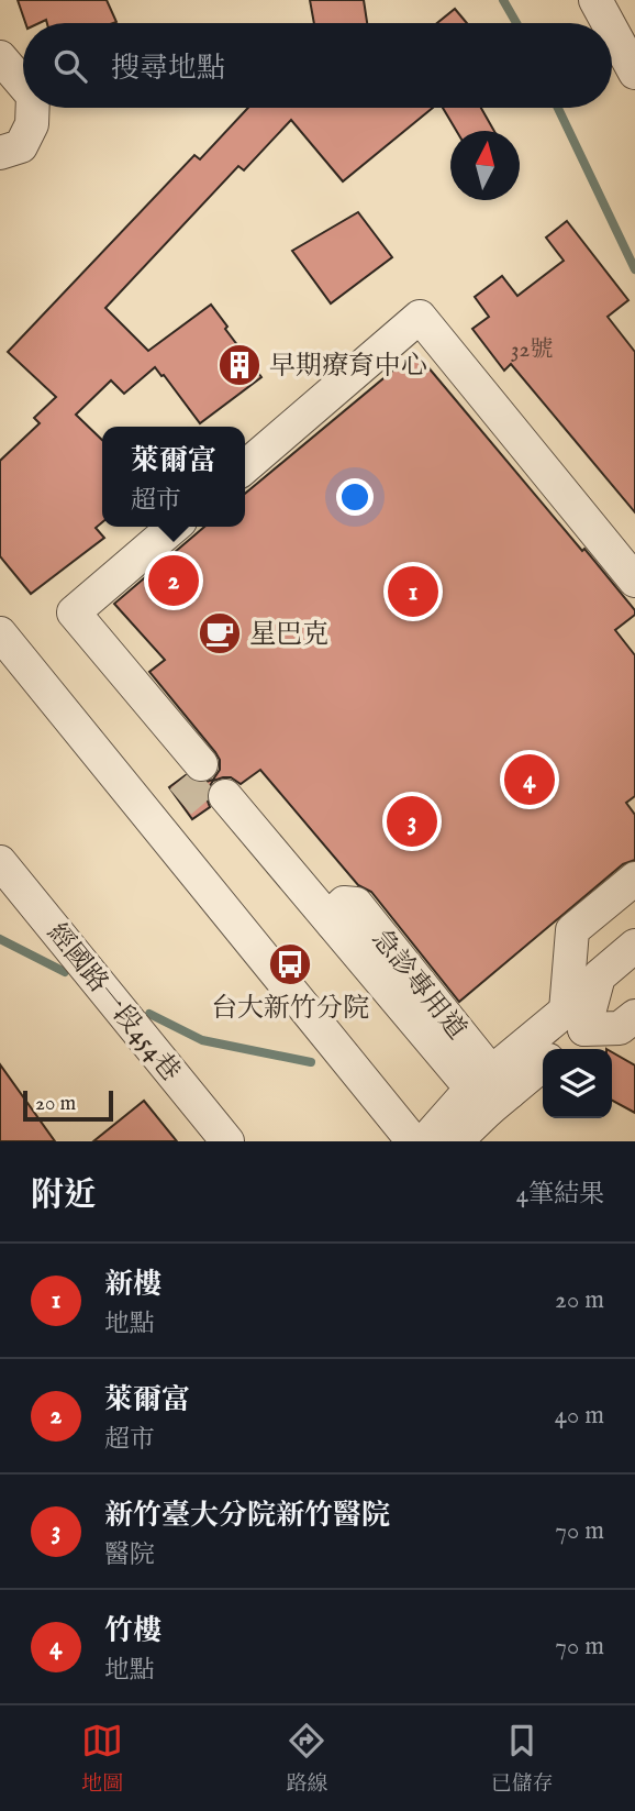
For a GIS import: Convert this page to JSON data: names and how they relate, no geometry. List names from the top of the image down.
{
  "streets": {
    "street": ["經國路一段454巷"]
  },
  "places": {
    "building": ["早期療育中心"],
    "cafe": ["星巴克"],
    "bus stop": ["台大新竹分院"]
  },
  "house_numbers": ["32號"],
  "scale_bar": "20 m",
  "north": "top",
  "page": {
    "search": "搜尋地點",
    "popup": ["萊爾富", "超市"],
    "pins": [
      "2",
      "1",
      "4",
      "3"
    ],
    "scale": "20 m",
    "heading": ["附近", "4筆結果"],
    "list": [
      {
        "mark": "1",
        "name": "新樓",
        "note": "地點",
        "value": "20 m"
      },
      {
        "mark": "2",
        "name": "萊爾富",
        "note": "超市",
        "value": "40 m"
      },
      {
        "mark": "3",
        "name": "新竹臺大分院新竹醫院",
        "note": "醫院",
        "value": "70 m"
      },
      {
        "mark": "4",
        "name": "竹樓",
        "note": "地點",
        "value": "70 m"
      }
    ],
    "nav": ["地圖", "路線", "已儲存"]
  }
}
